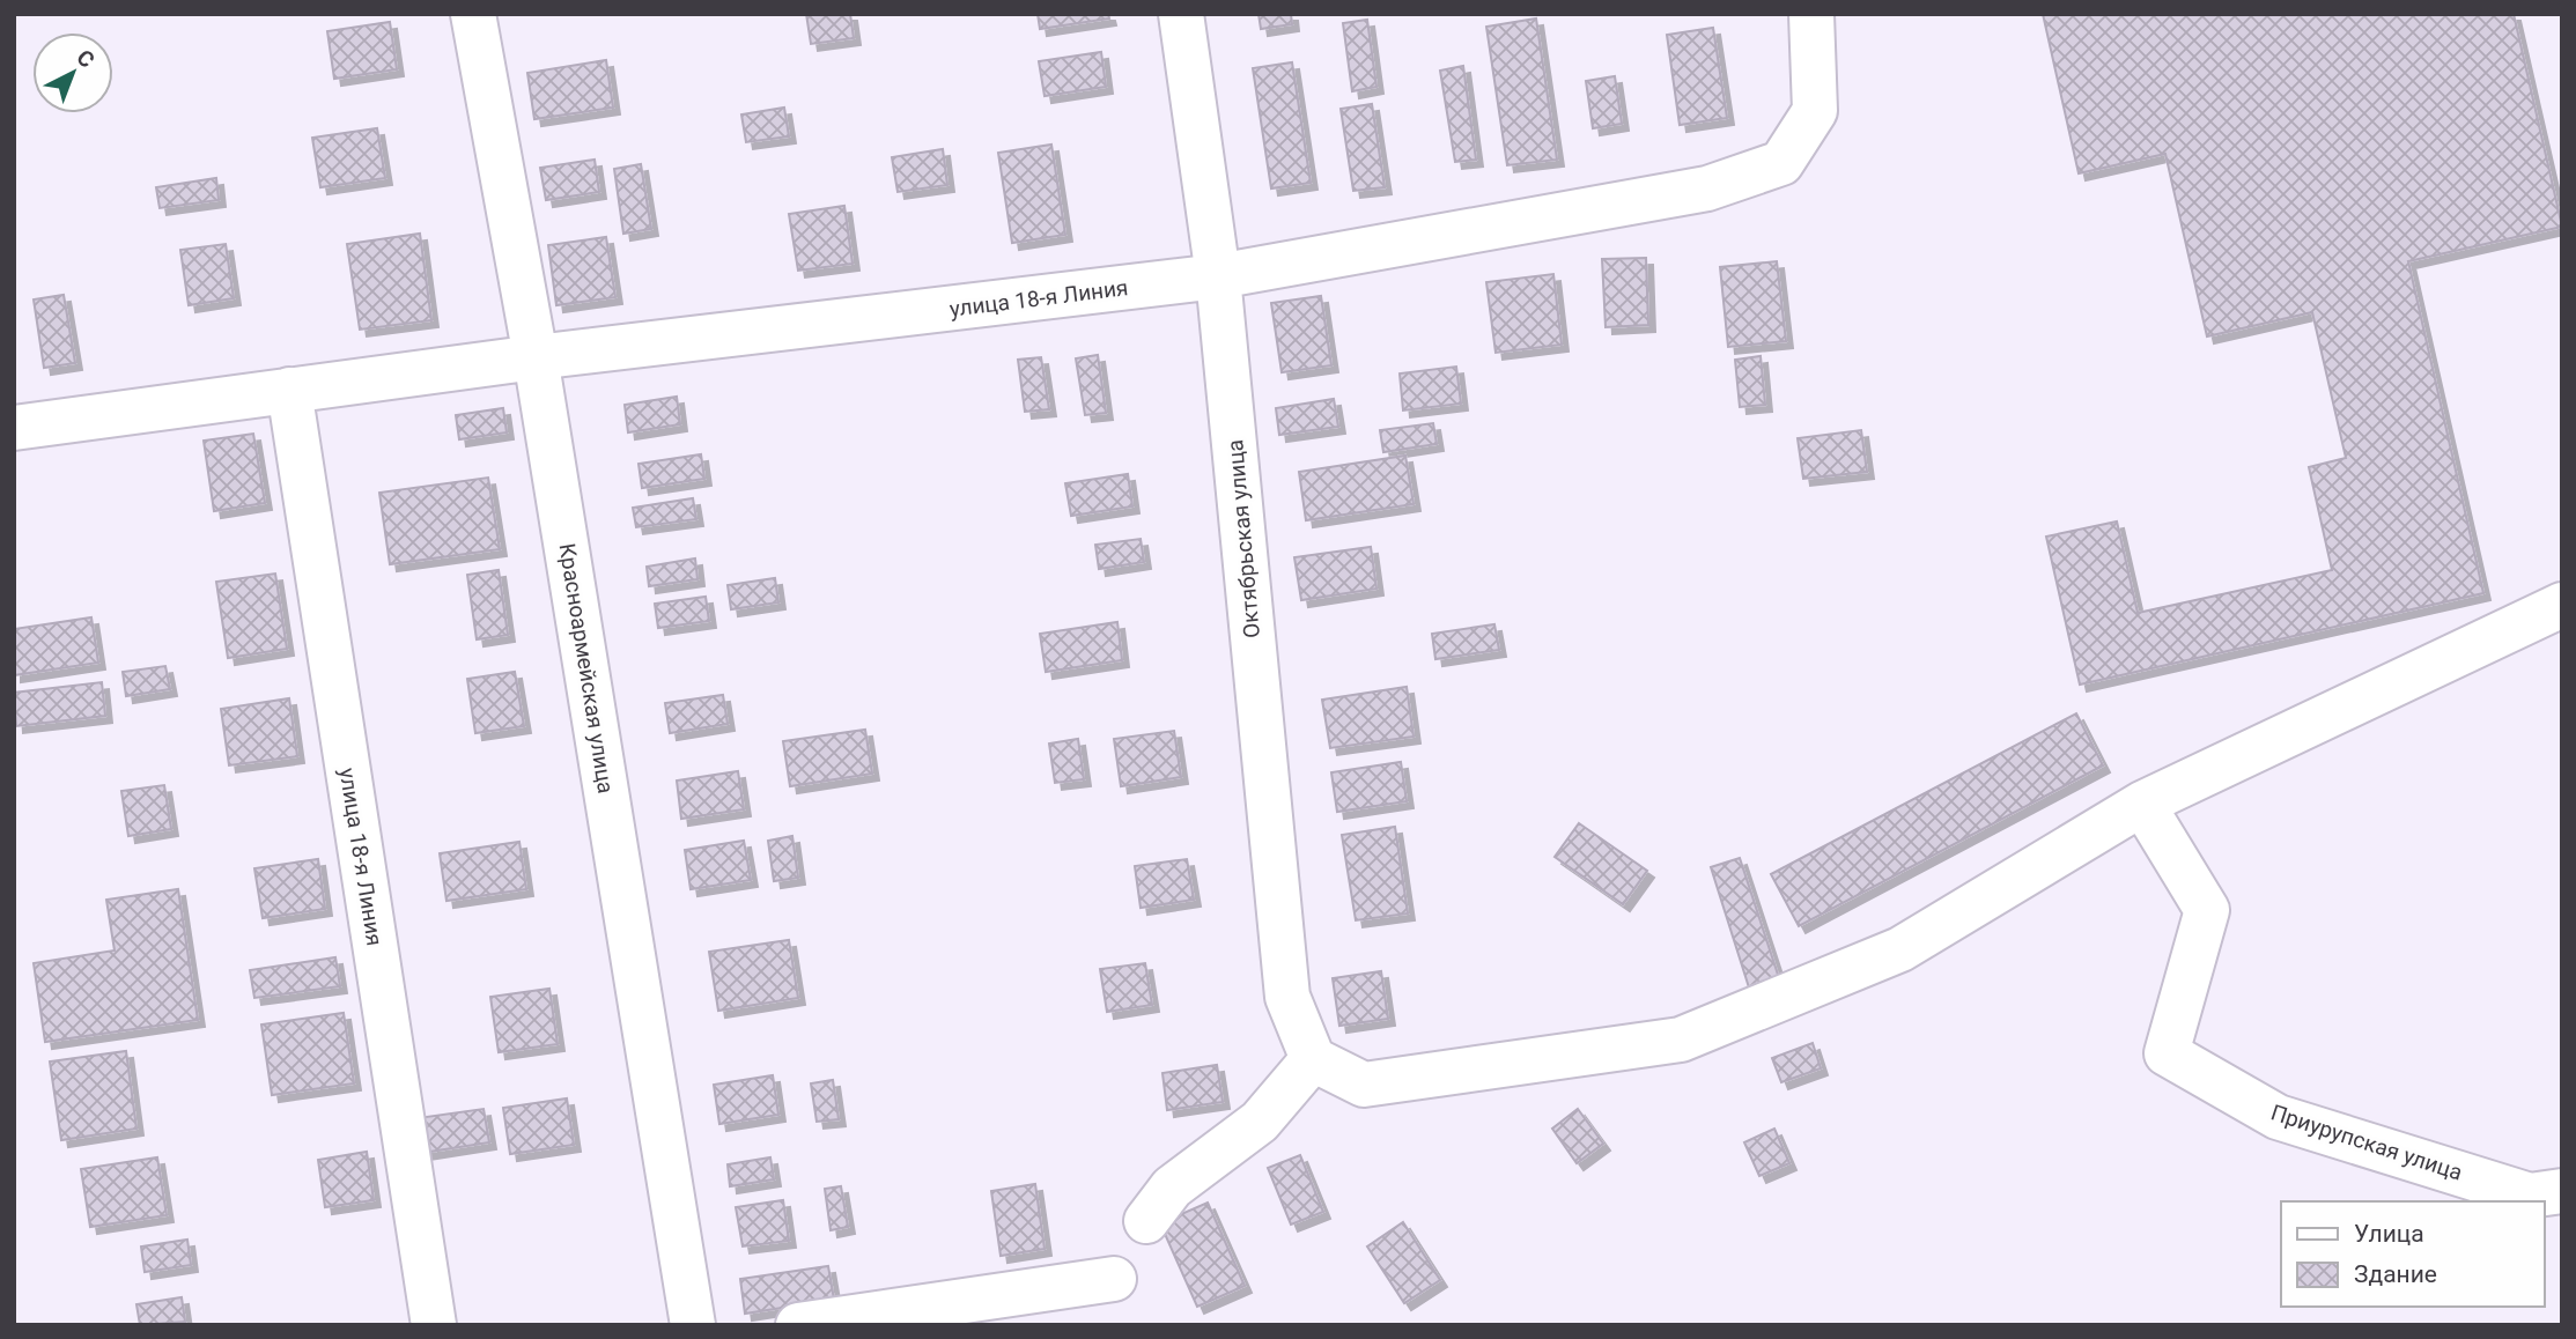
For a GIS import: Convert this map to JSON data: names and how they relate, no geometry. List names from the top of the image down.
{
  "streets": {
    "street": [
      "улица 18-я Линия",
      "Октябрьская улица",
      "Красноармейская улица",
      "Приурупская улица"
    ]
  },
  "crossings": [
    ["улица 18-я Линия", "Октябрьская улица"],
    ["улица 18-я Линия", "Красноармейская улица"]
  ],
  "legend": ["Улица", "Здание"],
  "north": "top right"
}
